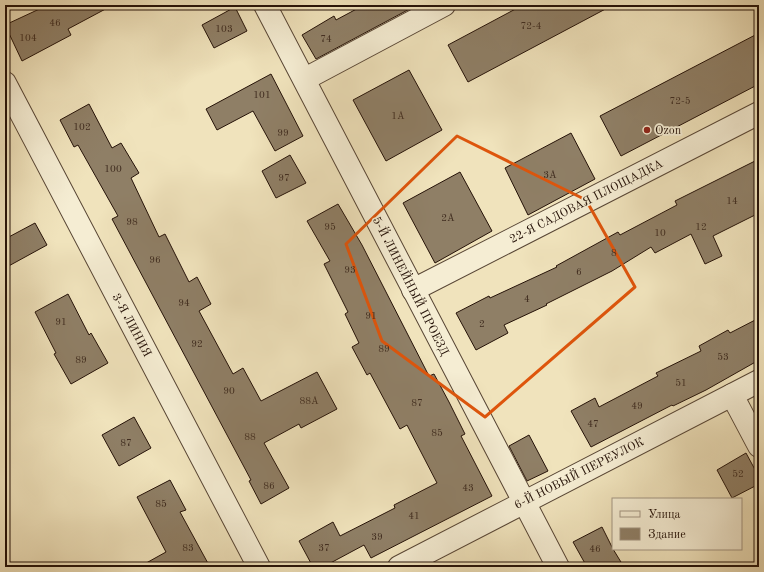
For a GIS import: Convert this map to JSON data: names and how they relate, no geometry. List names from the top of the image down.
{
  "streets": {
    "street": [
      "22-Я САДОВАЯ ПЛОЩАДКА",
      "5-Й ЛИНЕЙНЫЙ ПРОЕЗД",
      "3-Я ЛИНИЯ",
      "6-Й НОВЫЙ ПЕРЕУЛОК"
    ]
  },
  "crossings": [
    ["22-Я САДОВАЯ ПЛОЩАДКА", "5-Й ЛИНЕЙНЫЙ ПРОЕЗД"],
    ["5-Й ЛИНЕЙНЫЙ ПРОЕЗД", "6-Й НОВЫЙ ПЕРЕУЛОК"]
  ],
  "places": ["Ozon"],
  "house_numbers": [
    "46",
    "72-4",
    "103",
    "104",
    "74",
    "101",
    "72-5",
    "1А",
    "102",
    "99",
    "100",
    "3А",
    "97",
    "14",
    "2А",
    "98",
    "95",
    "12",
    "10",
    "8",
    "96",
    "93",
    "6",
    "4",
    "94",
    "91",
    "91",
    "2",
    "92",
    "89",
    "53",
    "89",
    "51",
    "90",
    "88А",
    "87",
    "49",
    "47",
    "85",
    "88",
    "87",
    "52",
    "86",
    "43",
    "85",
    "41",
    "39",
    "83",
    "37",
    "46"
  ],
  "legend": ["Улица", "Здание"]
}
